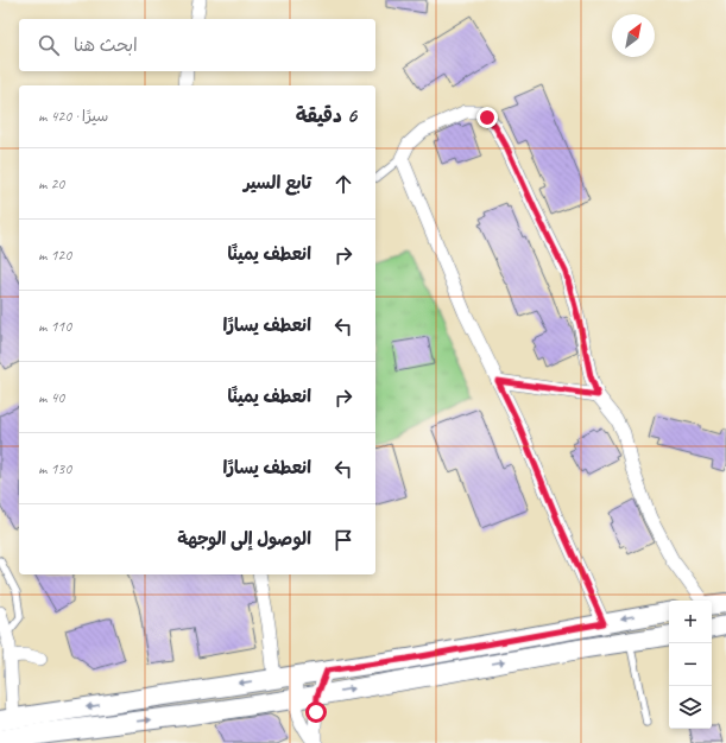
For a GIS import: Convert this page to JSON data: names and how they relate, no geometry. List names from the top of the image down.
{
  "north": "top right",
  "page": {
    "search": "ابحث هنا",
    "heading": ["6 دقيقة", "سيرًا · 420 m"],
    "list": [
      ["تابع السير", "20 m"],
      ["انعطف يمينًا", "120 m"],
      ["انعطف يسارًا", "110 m"],
      ["انعطف يمينًا", "40 m"],
      ["انعطف يسارًا", "130 m"],
      "الوصول إلى الوجهة"
    ],
    "map_buttons": ["+", "−"]
  }
}
